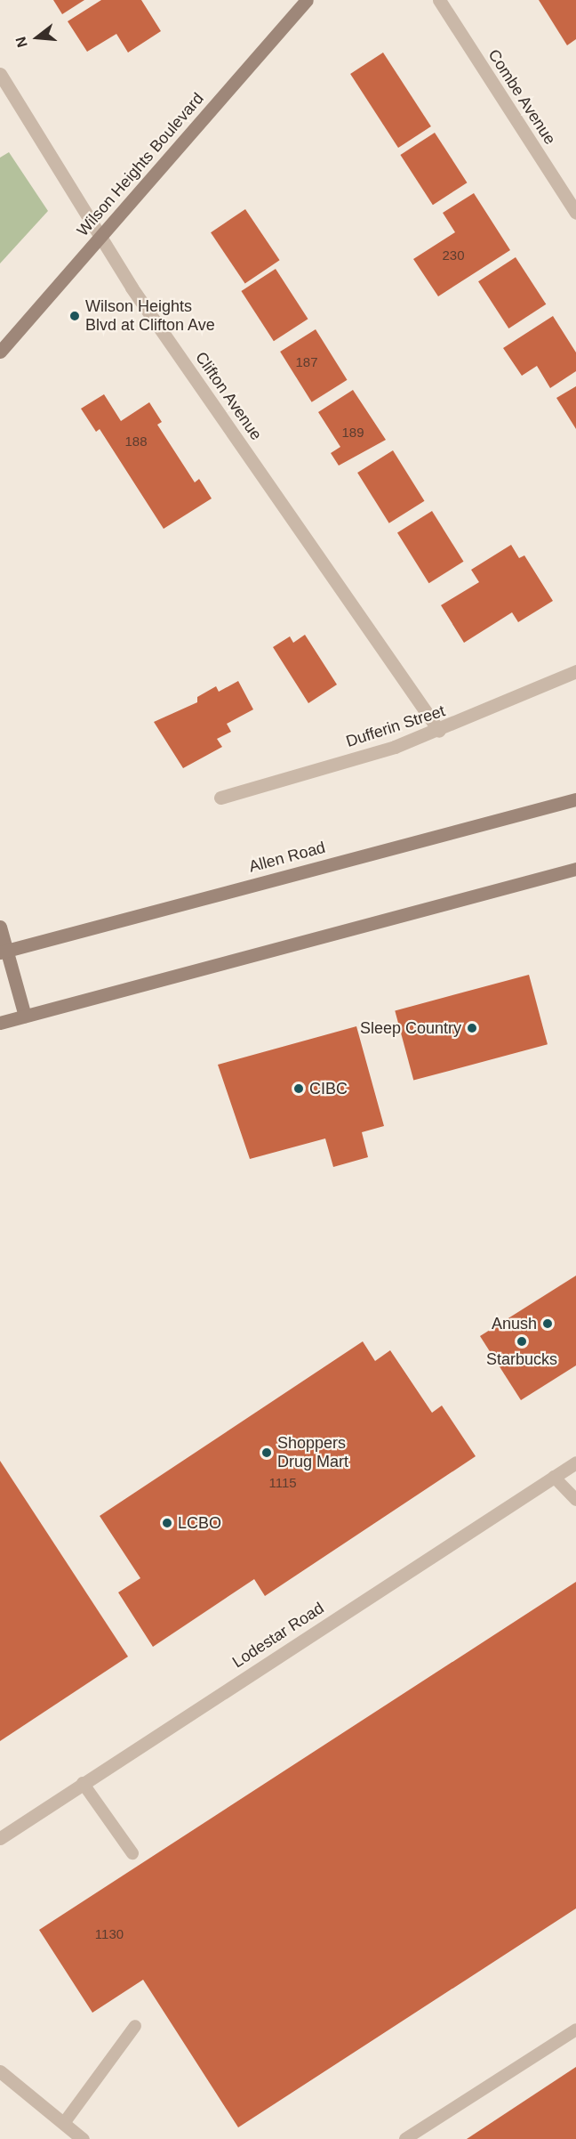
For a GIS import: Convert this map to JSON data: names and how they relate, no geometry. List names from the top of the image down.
{
  "streets": {
    "main road": ["Wilson Heights Boulevard", "Allen Road"],
    "street": [
      "Combe Avenue",
      "Clifton Avenue",
      "Dufferin Street",
      "Lodestar Road"
    ]
  },
  "crossings": [
    ["Wilson Heights Boulevard", "Clifton Avenue"],
    ["Clifton Avenue", "Dufferin Street"]
  ],
  "places": [
    "Wilson Heights Blvd at Clifton Ave",
    "Sleep Country",
    "CIBC",
    "Anush",
    "Starbucks",
    "Shoppers Drug Mart",
    "LCBO"
  ],
  "house_numbers": [
    "230",
    "187",
    "189",
    "188",
    "1115",
    "1130"
  ],
  "north": "left"
}
